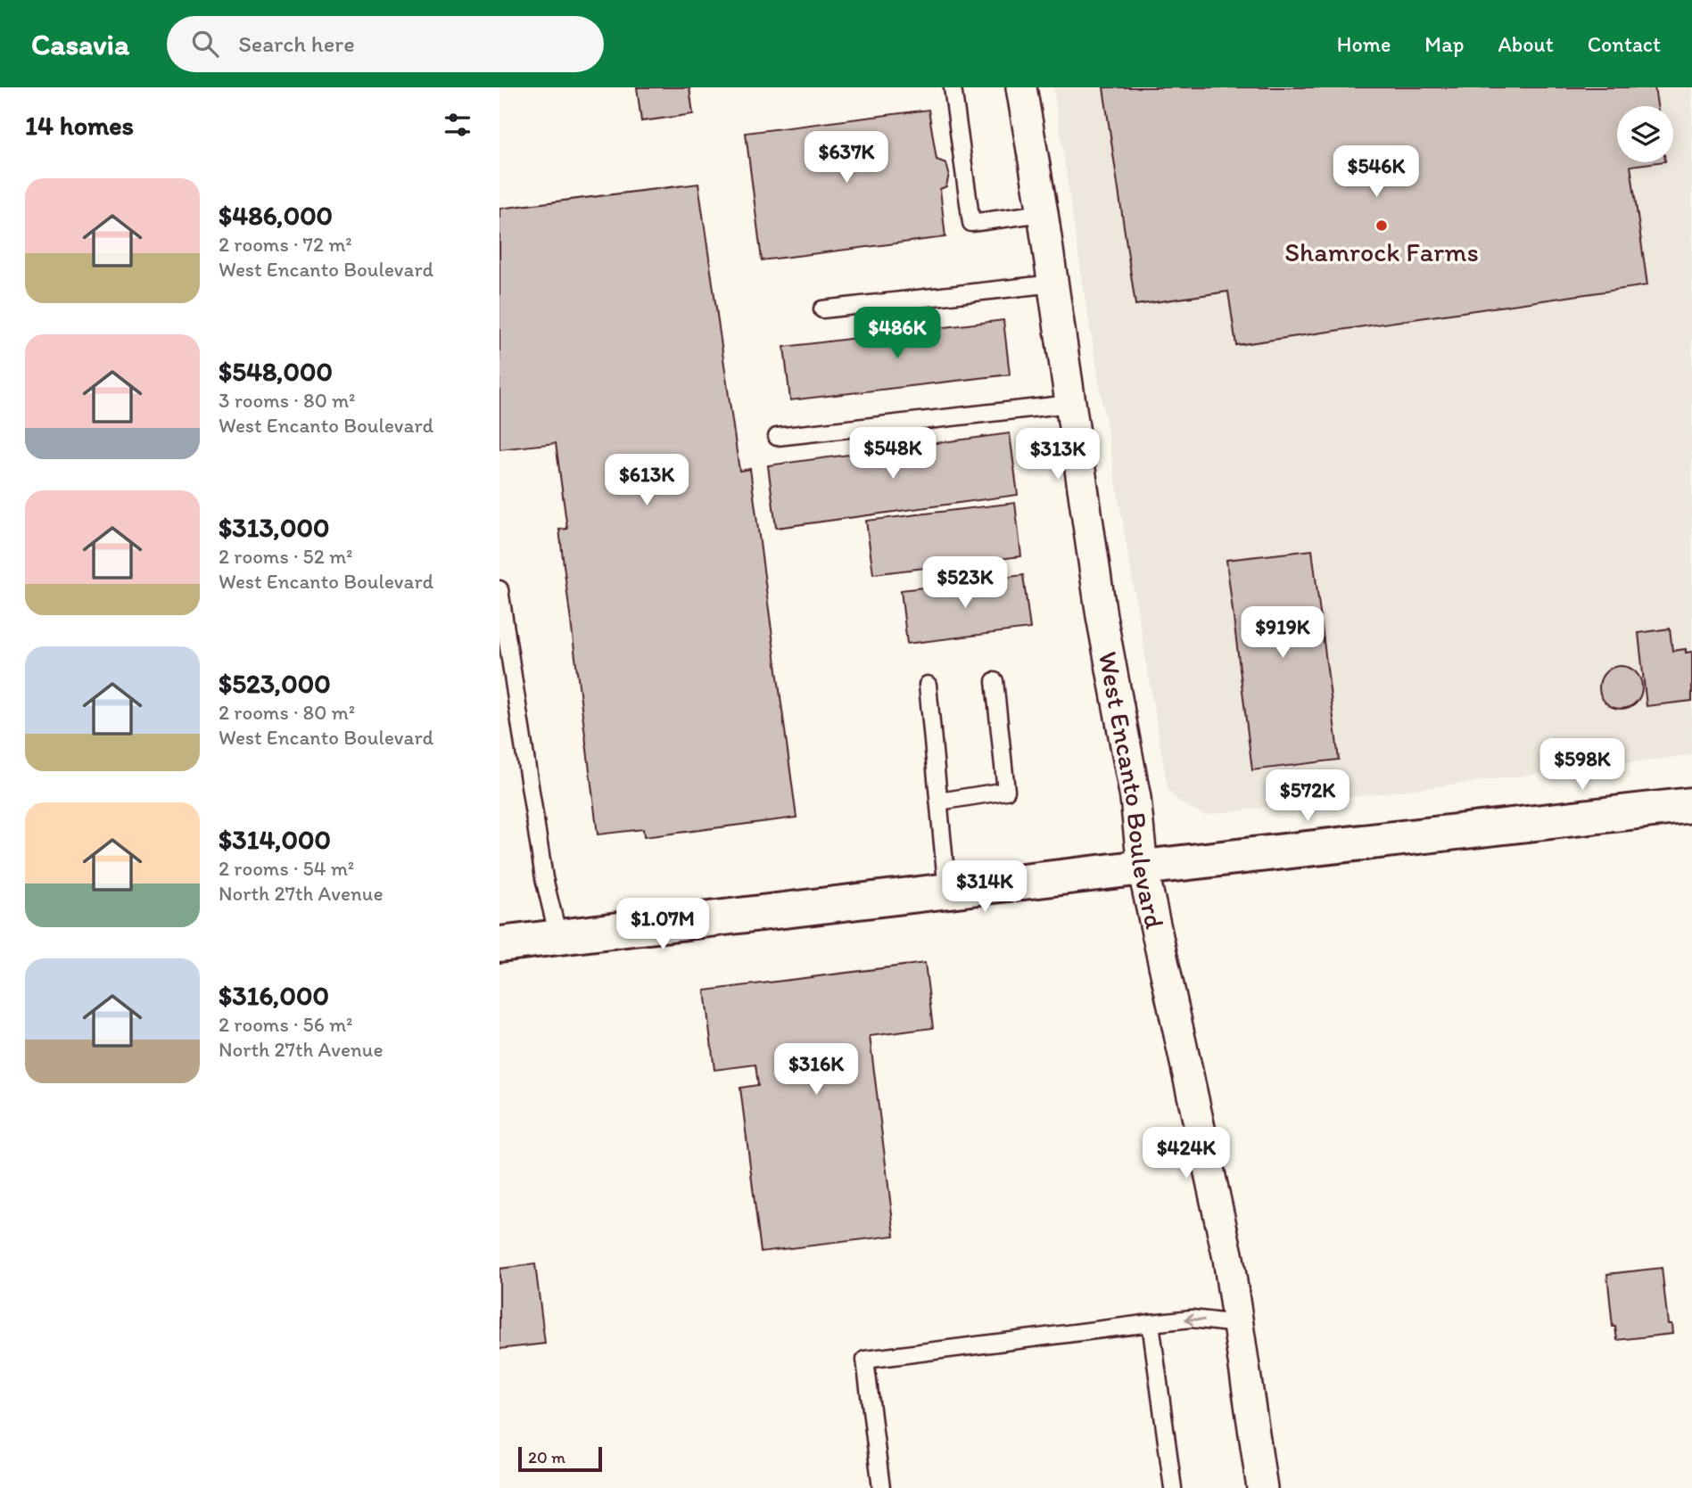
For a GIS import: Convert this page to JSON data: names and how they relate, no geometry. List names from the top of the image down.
{
  "streets": {
    "street": ["West Encanto Boulevard"]
  },
  "places": ["Shamrock Farms"],
  "scale_bar": "20 m",
  "page": {
    "header": "Casavia",
    "search": "Search here",
    "nav": [
      "Home",
      "Map",
      "About",
      "Contact"
    ],
    "heading": "14 homes",
    "price": [
      "$637K",
      "$546K",
      "$486K",
      "$548K",
      "$313K",
      "$613K",
      "$523K",
      "$919K",
      "$598K",
      "$572K",
      "$314K",
      "$1.07M",
      "$316K",
      "$424K"
    ],
    "list": [
      {
        "name": "$486,000",
        "note": "2 rooms · 72 m² · West Encanto Boulevard"
      },
      {
        "name": "$548,000",
        "note": "3 rooms · 80 m² · West Encanto Boulevard"
      },
      {
        "name": "$313,000",
        "note": "2 rooms · 52 m² · West Encanto Boulevard"
      },
      {
        "name": "$523,000",
        "note": "2 rooms · 80 m² · West Encanto Boulevard"
      },
      {
        "name": "$314,000",
        "note": "2 rooms · 54 m² · North 27th Avenue"
      },
      {
        "name": "$316,000",
        "note": "2 rooms · 56 m² · North 27th Avenue"
      }
    ],
    "scale": "20 m"
  }
}
